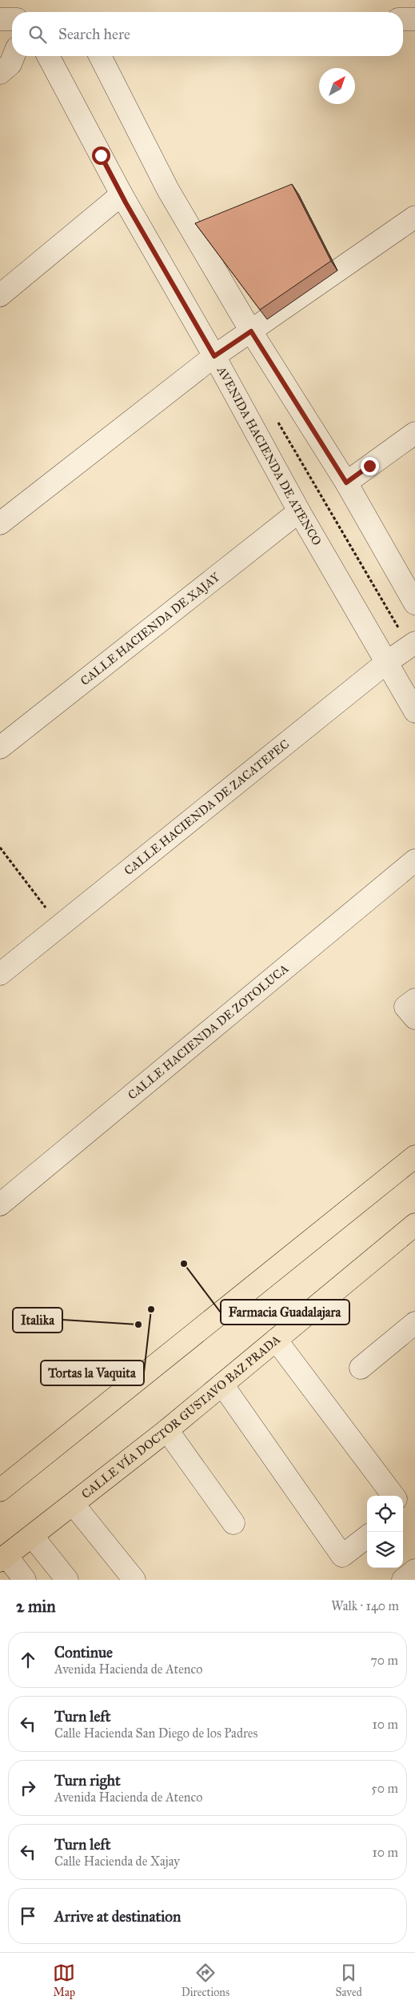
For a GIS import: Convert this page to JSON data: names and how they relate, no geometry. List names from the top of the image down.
{
  "streets": {
    "main road": ["CALLE VÍA DOCTOR GUSTAVO BAZ PRADA"],
    "street": [
      "AVENIDA HACIENDA DE ATENCO",
      "CALLE HACIENDA DE XAJAY",
      "CALLE HACIENDA DE ZACATEPEC",
      "CALLE HACIENDA DE ZOTOLUCA"
    ]
  },
  "crossings": [
    ["AVENIDA HACIENDA DE ATENCO", "CALLE HACIENDA DE XAJAY"],
    ["AVENIDA HACIENDA DE ATENCO", "CALLE HACIENDA DE ZACATEPEC"]
  ],
  "places": ["Farmacia Guadalajara", "Tortas la Vaquita", "Italika"],
  "north": "top right",
  "page": {
    "search": "Search here",
    "heading": ["2 min", "Walk · 140 m"],
    "list": [
      ["Continue", "Avenida Hacienda de Atenco", "70 m"],
      ["Turn left", "Calle Hacienda San Diego de los Padres", "10 m"],
      ["Turn right", "Avenida Hacienda de Atenco", "50 m"],
      ["Turn left", "Calle Hacienda de Xajay", "10 m"],
      "Arrive at destination"
    ],
    "nav": ["Map", "Directions", "Saved"]
  }
}
